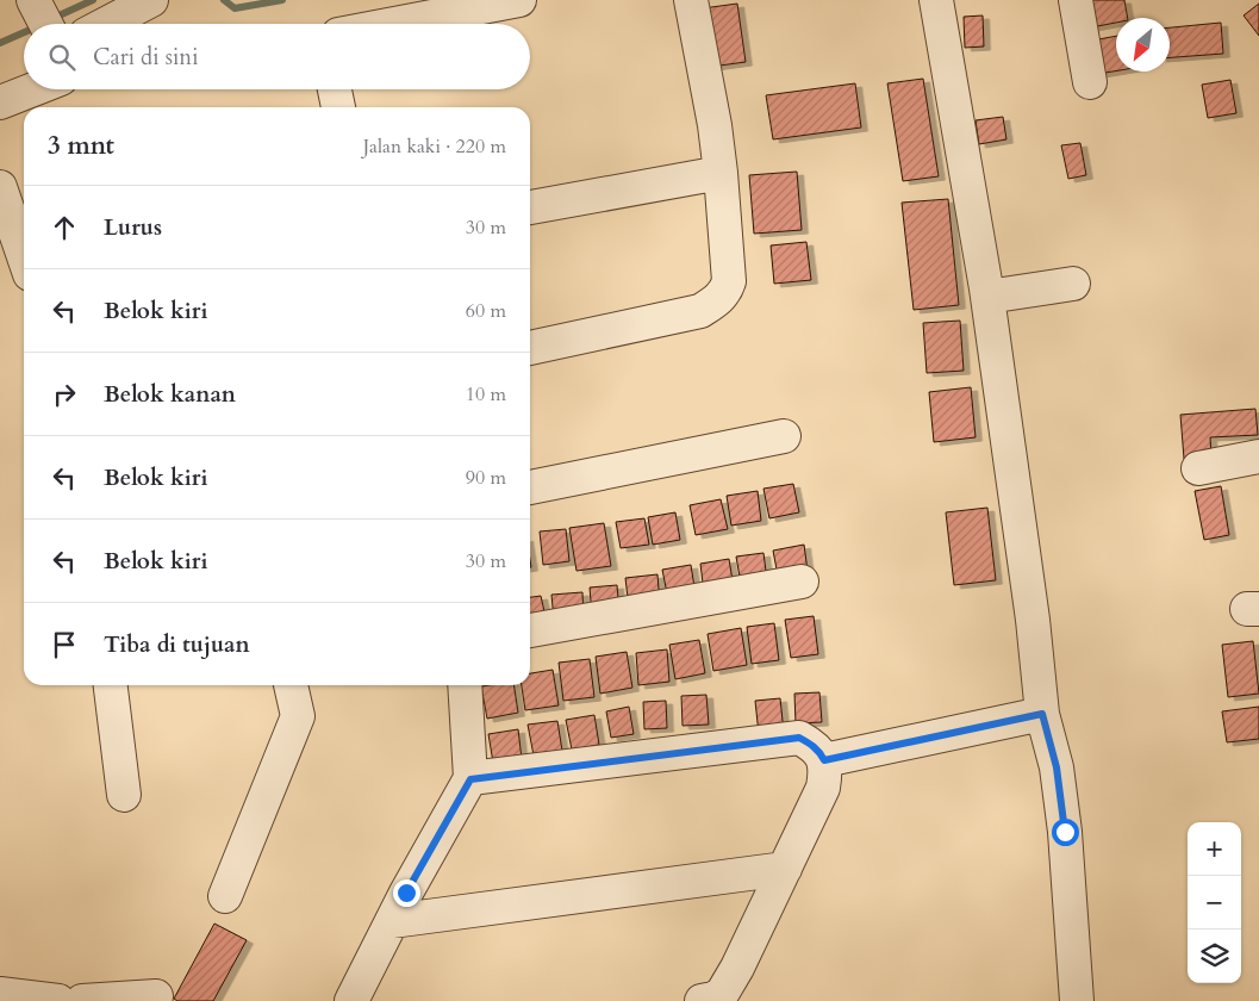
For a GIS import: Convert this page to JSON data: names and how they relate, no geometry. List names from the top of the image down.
{
  "north": "bottom left",
  "page": {
    "search": "Cari di sini",
    "heading": ["3 mnt", "Jalan kaki · 220 m"],
    "list": [
      ["Lurus", "30 m"],
      ["Belok kiri", "60 m"],
      ["Belok kanan", "10 m"],
      ["Belok kiri", "90 m"],
      ["Belok kiri", "30 m"],
      "Tiba di tujuan"
    ],
    "map_buttons": ["+", "−"]
  }
}
